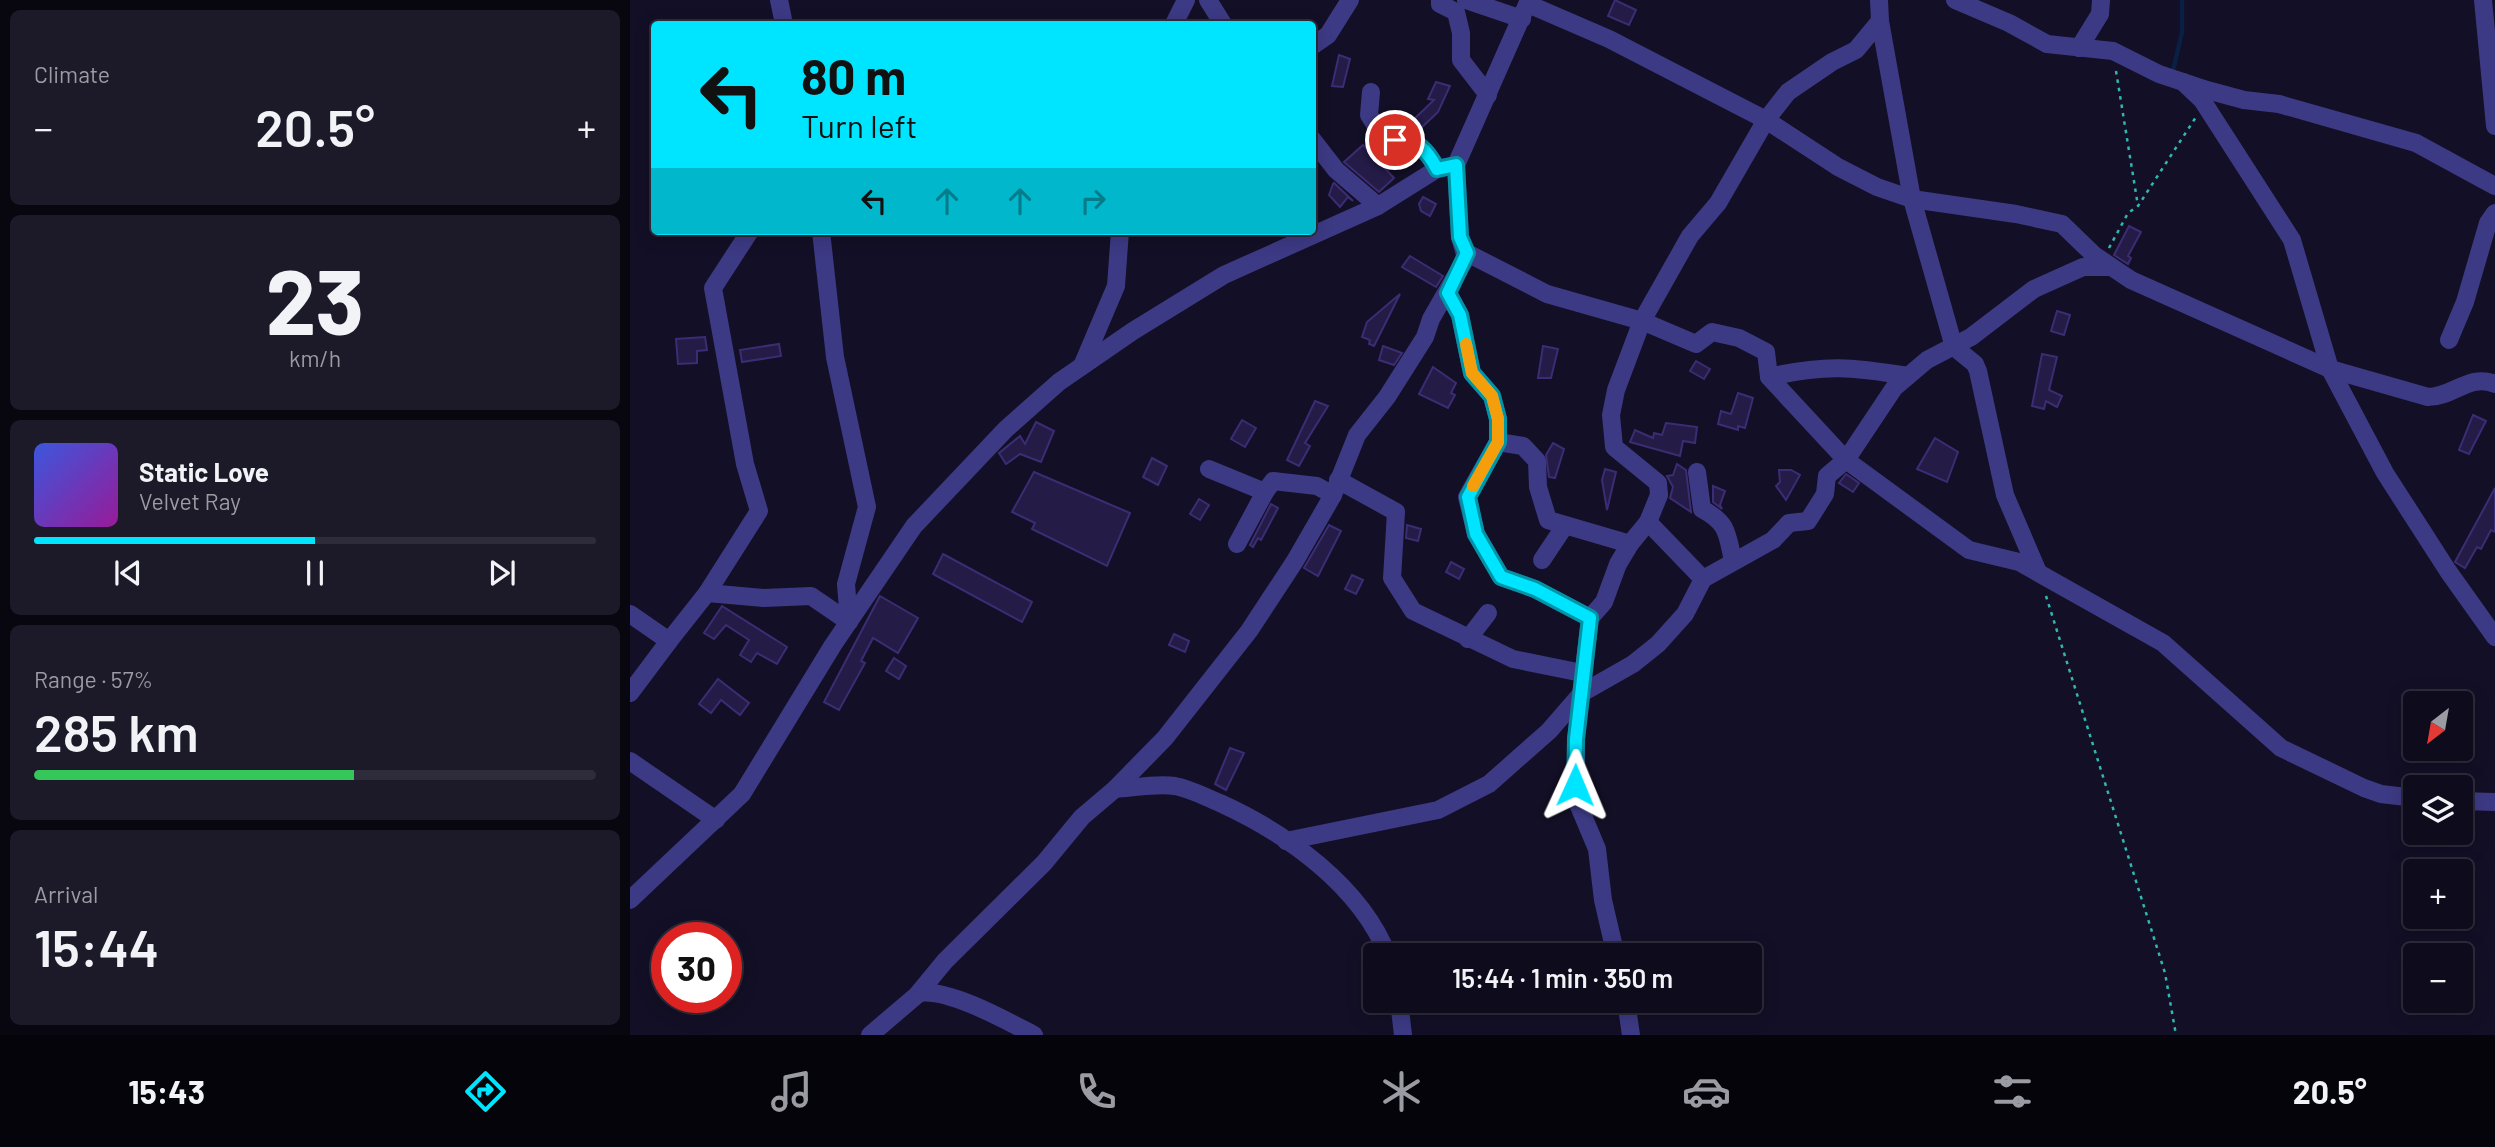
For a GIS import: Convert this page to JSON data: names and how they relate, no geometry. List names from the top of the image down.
{
  "north": "bottom left",
  "page": {
    "tile": [
      "Climate",
      ["23", "km/h"],
      ["Range · 57%", "285 km"],
      ["Arrival", "15:44"]
    ],
    "turn": ["80 m", "Turn left"],
    "heat": ["−", "20.5°", "+"],
    "song": ["Static Love", "Velvet Ray"],
    "map_buttons": ["+", "−"],
    "limit": "30",
    "trip": "15:44 · 1 min · 350 m",
    "tabs": ["15:43", "20.5°"]
  }
}
